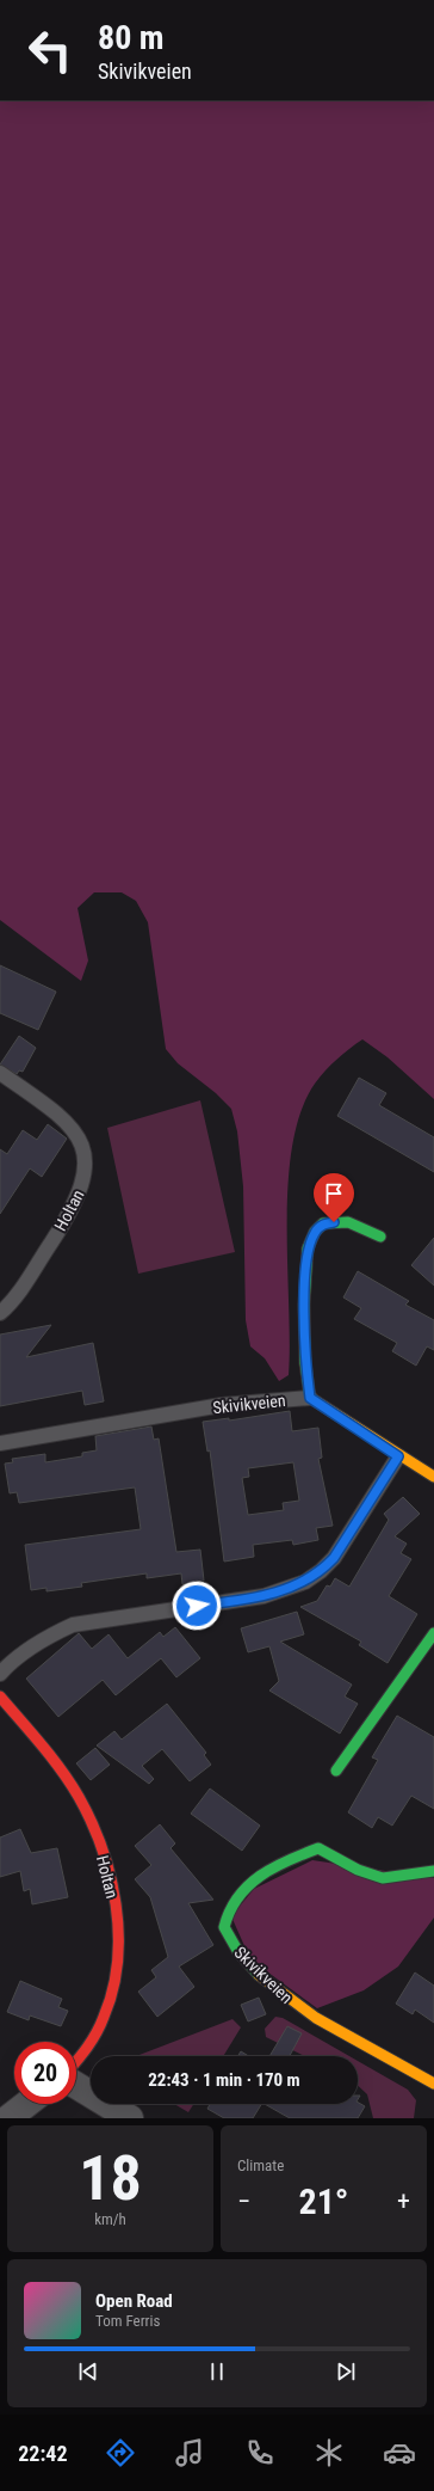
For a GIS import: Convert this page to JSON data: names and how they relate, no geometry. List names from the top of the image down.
{
  "streets": {
    "street": ["Holtan", "Skivikveien"]
  },
  "page": {
    "turn": ["80 m", "Skivikveien"],
    "limit": "20",
    "trip": "22:43 · 1 min · 170 m",
    "tile": [
      ["18", "km/h"],
      "Climate"
    ],
    "heat": ["−", "21°", "+"],
    "song": ["Open Road", "Tom Ferris"],
    "tabs": "22:42"
  }
}
